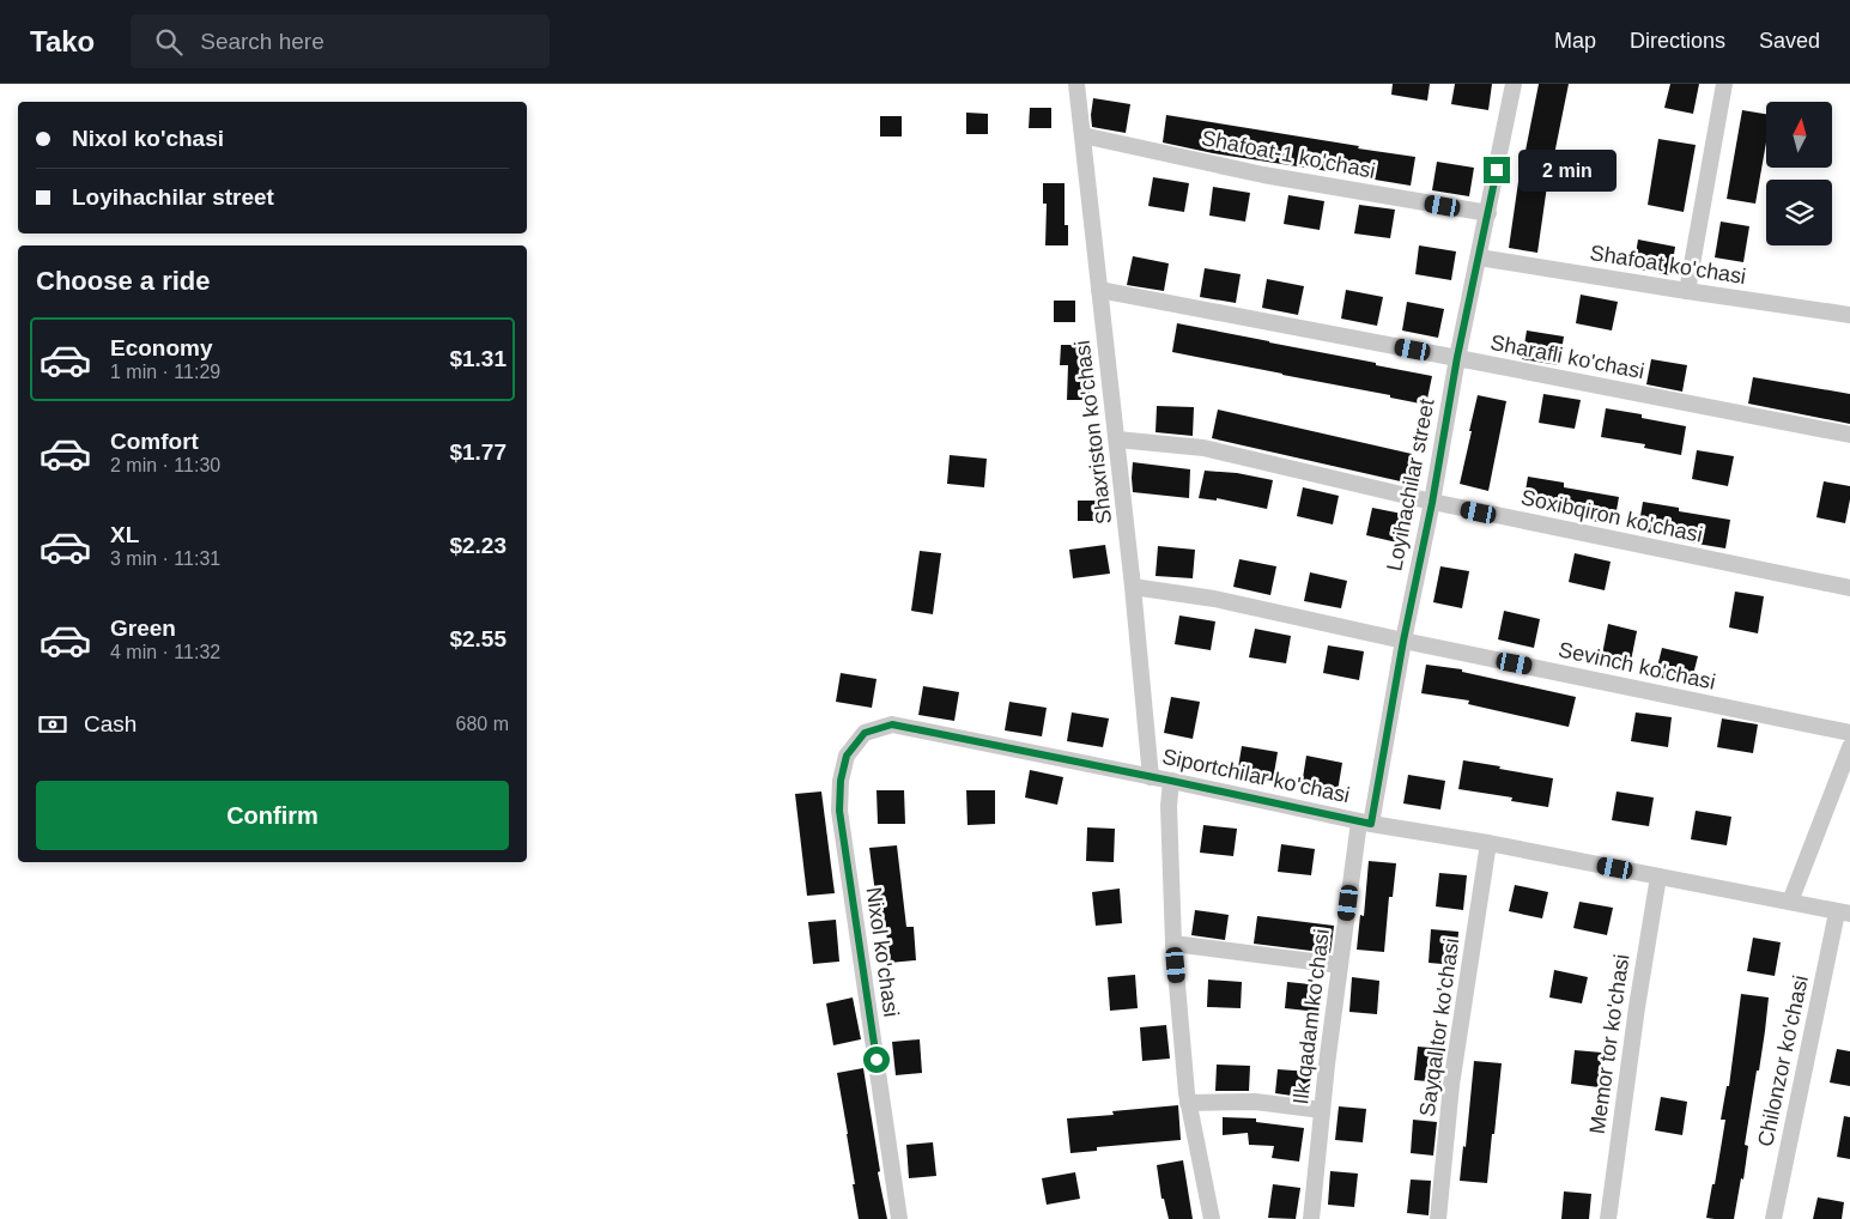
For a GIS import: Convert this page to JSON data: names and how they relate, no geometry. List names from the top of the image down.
{
  "streets": {
    "street": [
      "Shafoat-1 ko'chasi",
      "Shafoat ko'chasi",
      "Sharafli ko'chasi",
      "Shaxriston ko'chasi",
      "Loyihachilar street",
      "Soxibqiron ko'chasi",
      "Sevinch ko'chasi",
      "Siportchilar ko'chasi",
      "Nixol ko'chasi",
      "Ilk qadam ko'chasi",
      "Sayqal tor ko'chasi",
      "Memor tor ko'chasi",
      "Chilonzor ko'chasi"
    ]
  },
  "crossings": [
    ["Shafoat-1 ko'chasi", "Shaxriston ko'chasi"],
    ["Shafoat-1 ko'chasi", "Loyihachilar street"],
    ["Shafoat ko'chasi", "Loyihachilar street"],
    ["Sharafli ko'chasi", "Shaxriston ko'chasi"],
    ["Sharafli ko'chasi", "Loyihachilar street"],
    ["Shaxriston ko'chasi", "Soxibqiron ko'chasi"],
    ["Shaxriston ko'chasi", "Sevinch ko'chasi"],
    ["Shaxriston ko'chasi", "Siportchilar ko'chasi"],
    ["Loyihachilar street", "Soxibqiron ko'chasi"],
    ["Loyihachilar street", "Sevinch ko'chasi"],
    ["Loyihachilar street", "Siportchilar ko'chasi"],
    ["Loyihachilar street", "Ilk qadam ko'chasi"],
    ["Siportchilar ko'chasi", "Nixol ko'chasi"],
    ["Siportchilar ko'chasi", "Ilk qadam ko'chasi"],
    ["Siportchilar ko'chasi", "Sayqal tor ko'chasi"],
    ["Siportchilar ko'chasi", "Memor tor ko'chasi"],
    ["Siportchilar ko'chasi", "Chilonzor ko'chasi"]
  ],
  "north": "top",
  "page": {
    "header": "Tako",
    "search": "Search here",
    "nav": ["Map", "Directions", "Saved"],
    "banner": ["Nixol ko'chasi", "Loyihachilar street"],
    "bubble": "2 min",
    "heading": "Choose a ride",
    "list": [
      {
        "name": "Economy",
        "note": "1 min · 11:29",
        "value": "$1.31"
      },
      {
        "name": "Comfort",
        "note": "2 min · 11:30",
        "value": "$1.77"
      },
      {
        "name": "XL",
        "note": "3 min · 11:31",
        "value": "$2.23"
      },
      {
        "name": "Green",
        "note": "4 min · 11:32",
        "value": "$2.55"
      }
    ],
    "pay": ["Cash", "680 m"],
    "buttons": "Confirm"
  }
}
